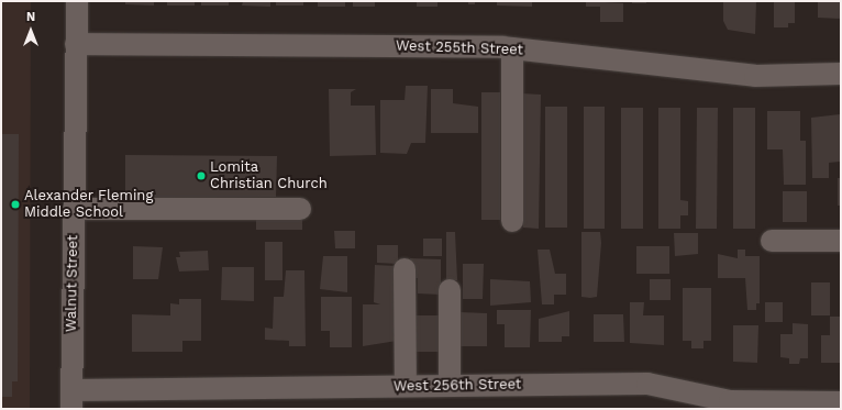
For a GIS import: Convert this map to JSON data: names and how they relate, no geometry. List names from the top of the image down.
{
  "streets": {
    "street": ["West 255th Street", "Walnut Street", "West 256th Street"]
  },
  "crossings": [
    ["West 255th Street", "Walnut Street"],
    ["Walnut Street", "West 256th Street"]
  ],
  "places": ["Lomita Christian Church", "Alexander Fleming Middle School"],
  "north": "top"
}
